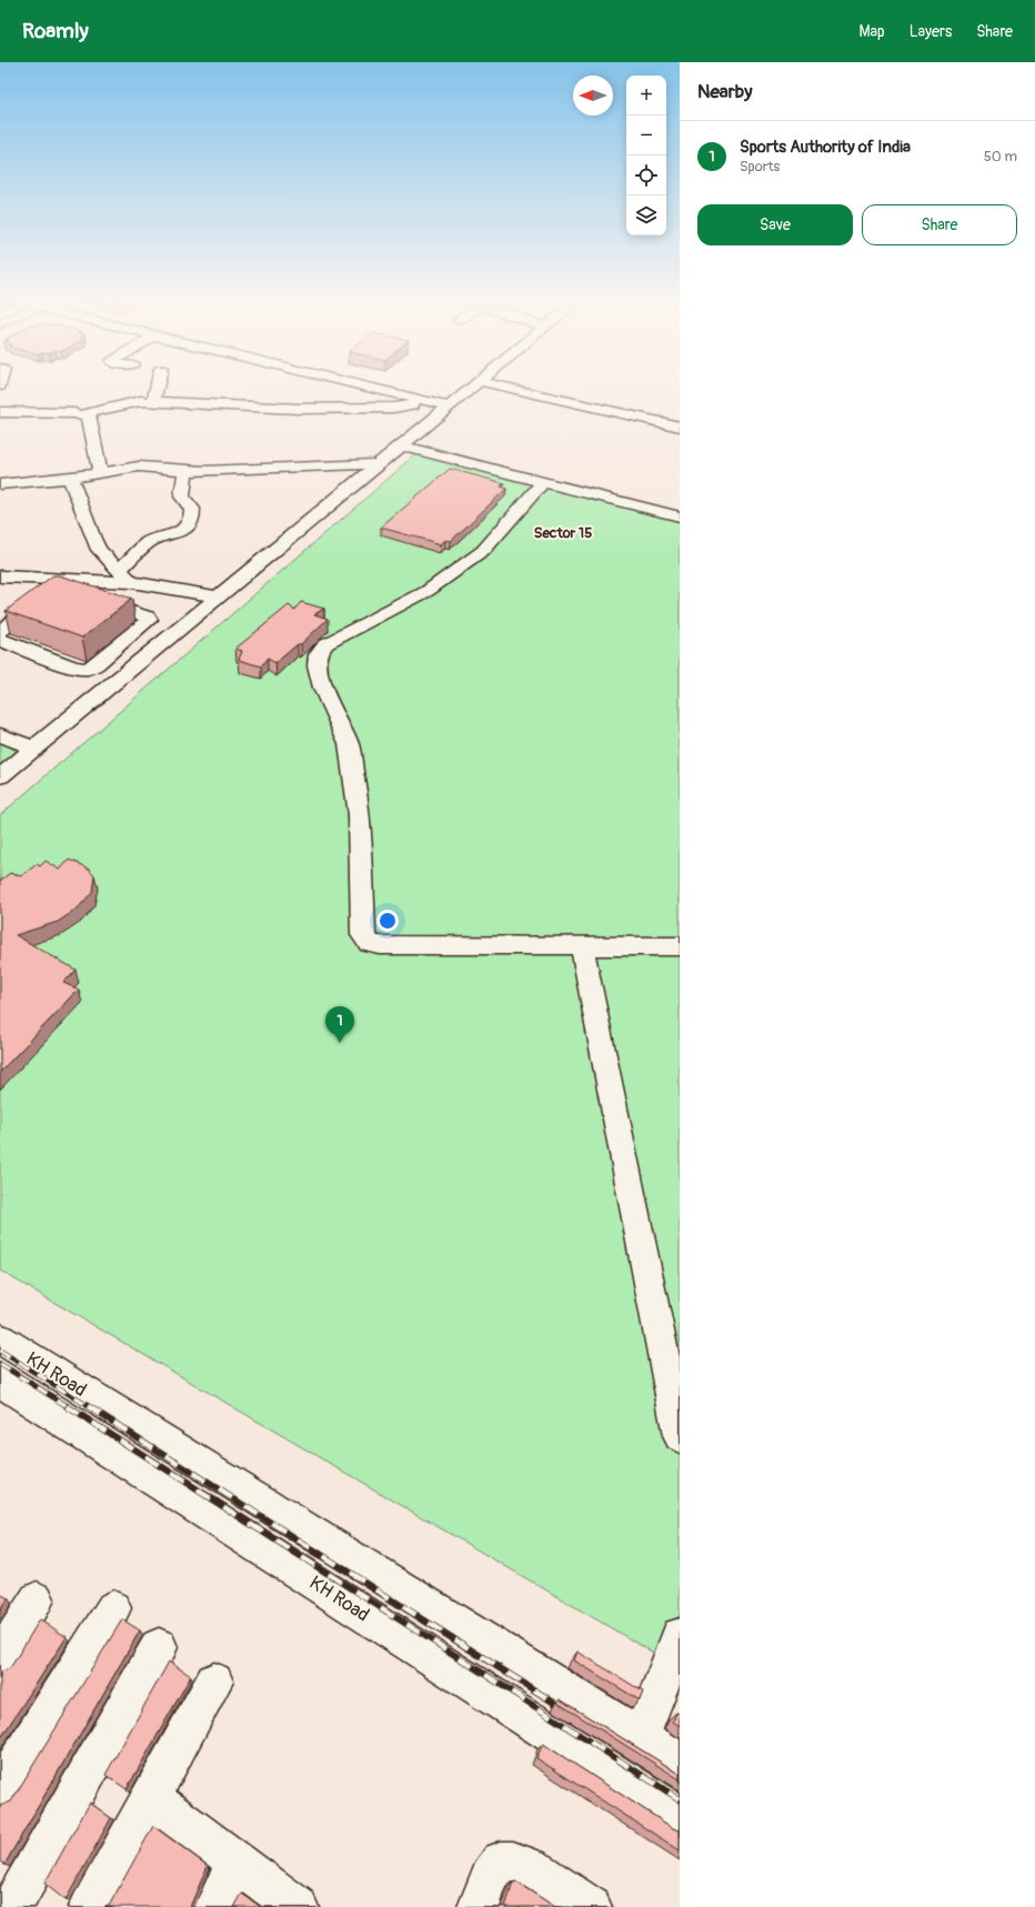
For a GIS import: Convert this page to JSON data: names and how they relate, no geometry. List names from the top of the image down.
{
  "streets": {
    "street": ["KH Road"]
  },
  "districts": ["Sector 15"],
  "north": "left",
  "page": {
    "header": "Roamly",
    "nav": ["Map", "Layers", "Share"],
    "heading": "Nearby",
    "map_buttons": ["+", "−"],
    "list": [
      {
        "mark": "1",
        "name": "Sports Authority of India",
        "note": "Sports",
        "value": "50 m"
      }
    ],
    "buttons": ["Save", "Share"],
    "pins": "1"
  }
}
